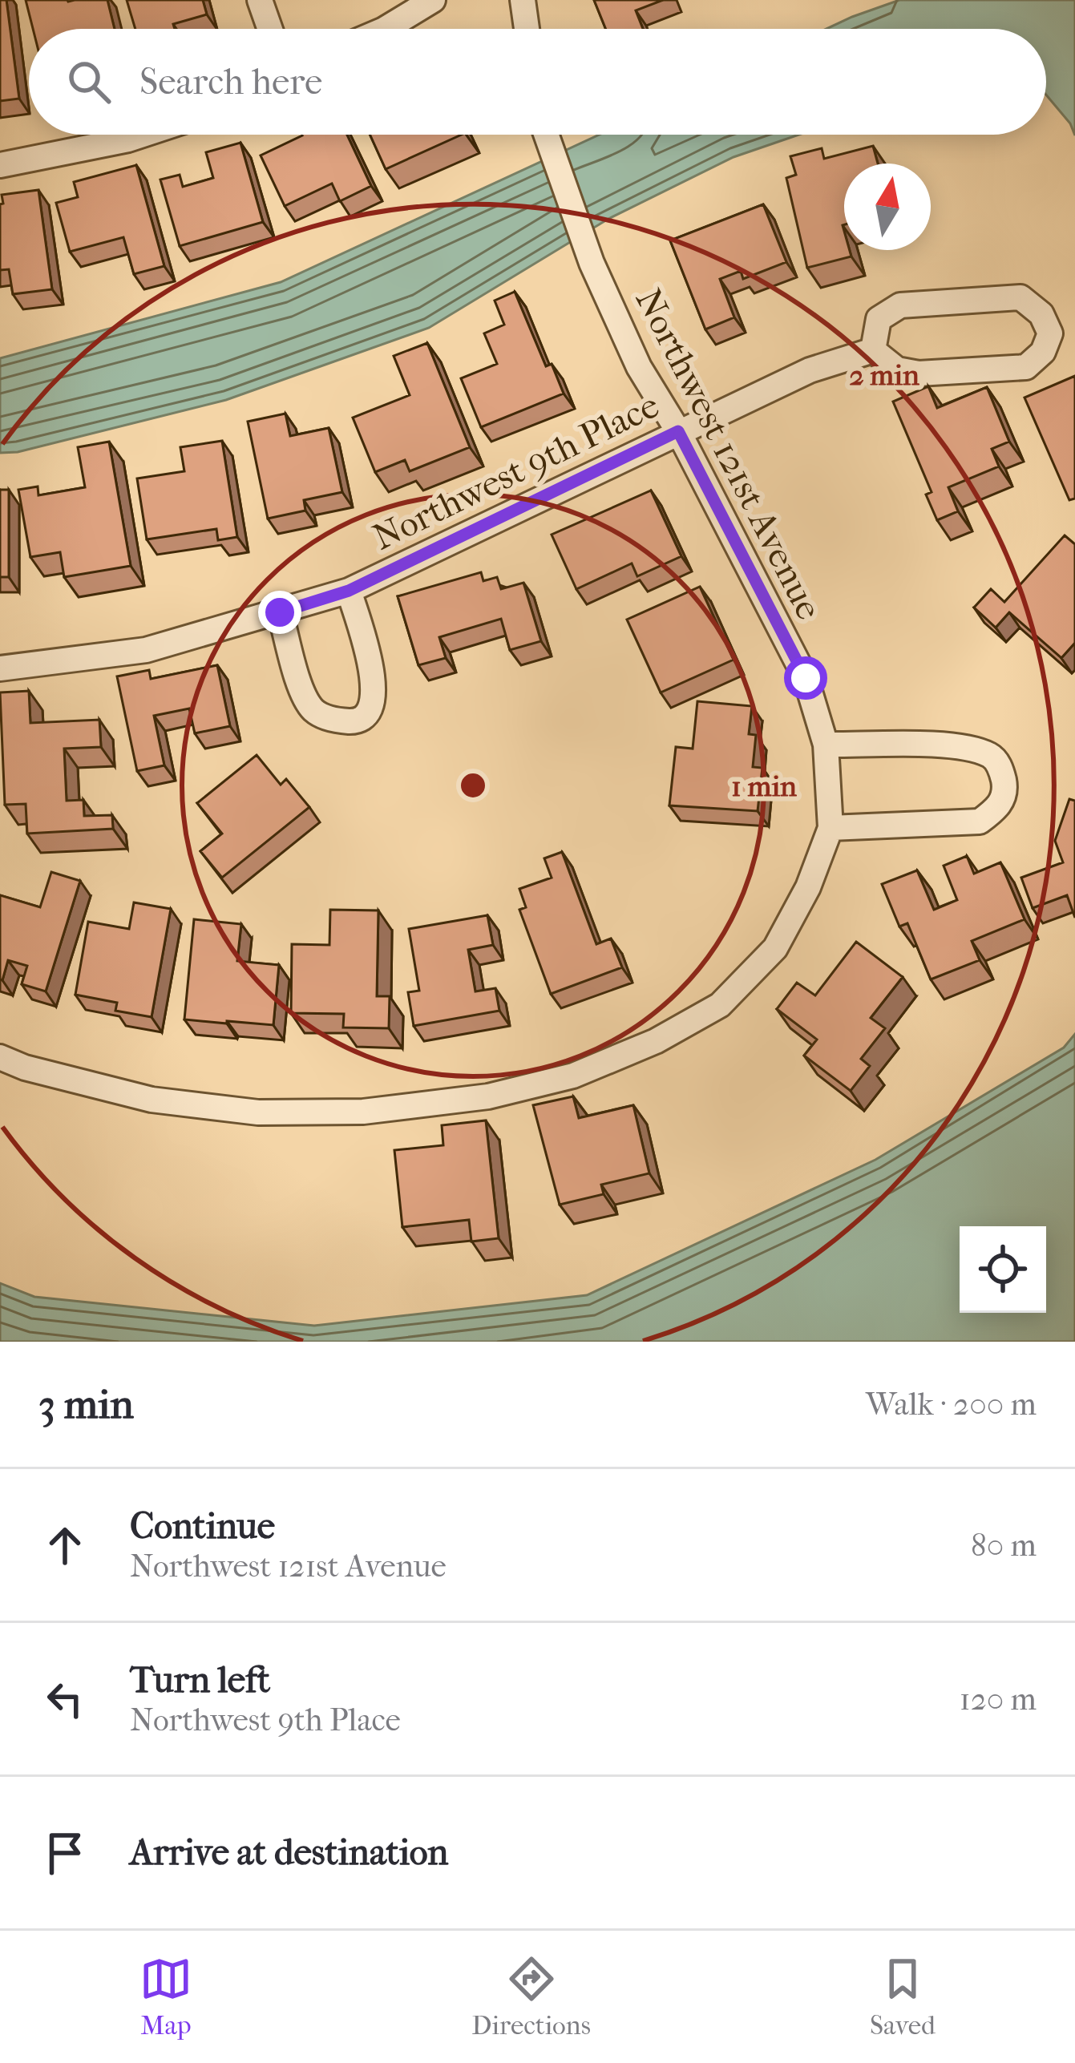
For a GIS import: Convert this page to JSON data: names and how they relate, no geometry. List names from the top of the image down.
{
  "streets": {
    "street": ["Northwest 121st Avenue", "Northwest 9th Place"]
  },
  "crossings": [
    ["Northwest 121st Avenue", "Northwest 9th Place"]
  ],
  "north": "top",
  "page": {
    "search": "Search here",
    "heading": ["3 min", "Walk · 200 m"],
    "list": [
      ["Continue", "Northwest 121st Avenue", "80 m"],
      ["Turn left", "Northwest 9th Place", "120 m"],
      "Arrive at destination"
    ],
    "nav": ["Map", "Directions", "Saved"]
  },
  "rings": ["2 min", "1 min"]
}
